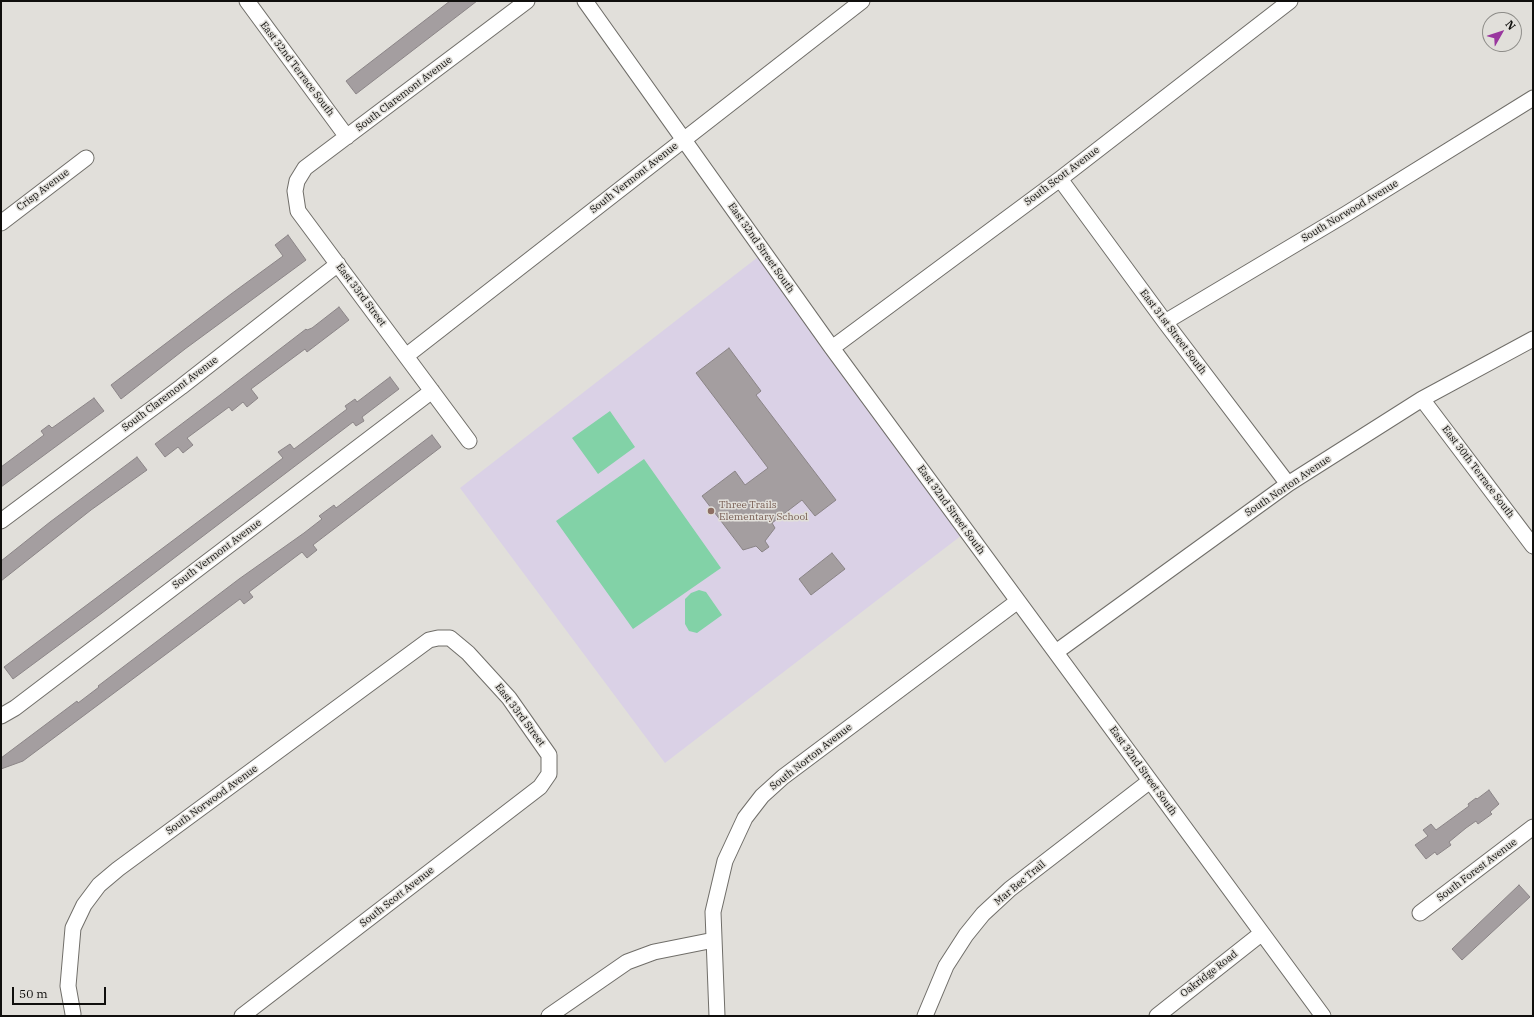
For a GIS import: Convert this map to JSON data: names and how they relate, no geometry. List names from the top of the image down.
{
  "streets": {
    "street": [
      "East 32nd Terrace South",
      "South Claremont Avenue",
      "South Scott Avenue",
      "South Vermont Avenue",
      "Crisp Avenue",
      "South Norwood Avenue",
      "East 32nd Street South",
      "East 33rd Street",
      "East 31st Street South",
      "East 30th Terrace South",
      "South Norton Avenue",
      "South Forest Avenue",
      "Mar Bec Trail",
      "Oakridge Road"
    ]
  },
  "crossings": [
    ["East 32nd Terrace South", "South Claremont Avenue"],
    ["South Claremont Avenue", "East 33rd Street"],
    ["South Scott Avenue", "East 32nd Street South"],
    ["South Scott Avenue", "East 33rd Street"],
    ["South Scott Avenue", "East 31st Street South"],
    ["South Vermont Avenue", "East 32nd Street South"],
    ["South Vermont Avenue", "East 33rd Street"],
    ["South Norwood Avenue", "East 33rd Street"],
    ["South Norwood Avenue", "East 31st Street South"],
    ["East 32nd Street South", "South Norton Avenue"],
    ["East 32nd Street South", "Mar Bec Trail"],
    ["East 32nd Street South", "Oakridge Road"],
    ["East 31st Street South", "South Norton Avenue"],
    ["East 30th Terrace South", "South Norton Avenue"]
  ],
  "places": ["Three Trails Elementary School"],
  "scale_bar": "50 m",
  "north": "top right"
}
